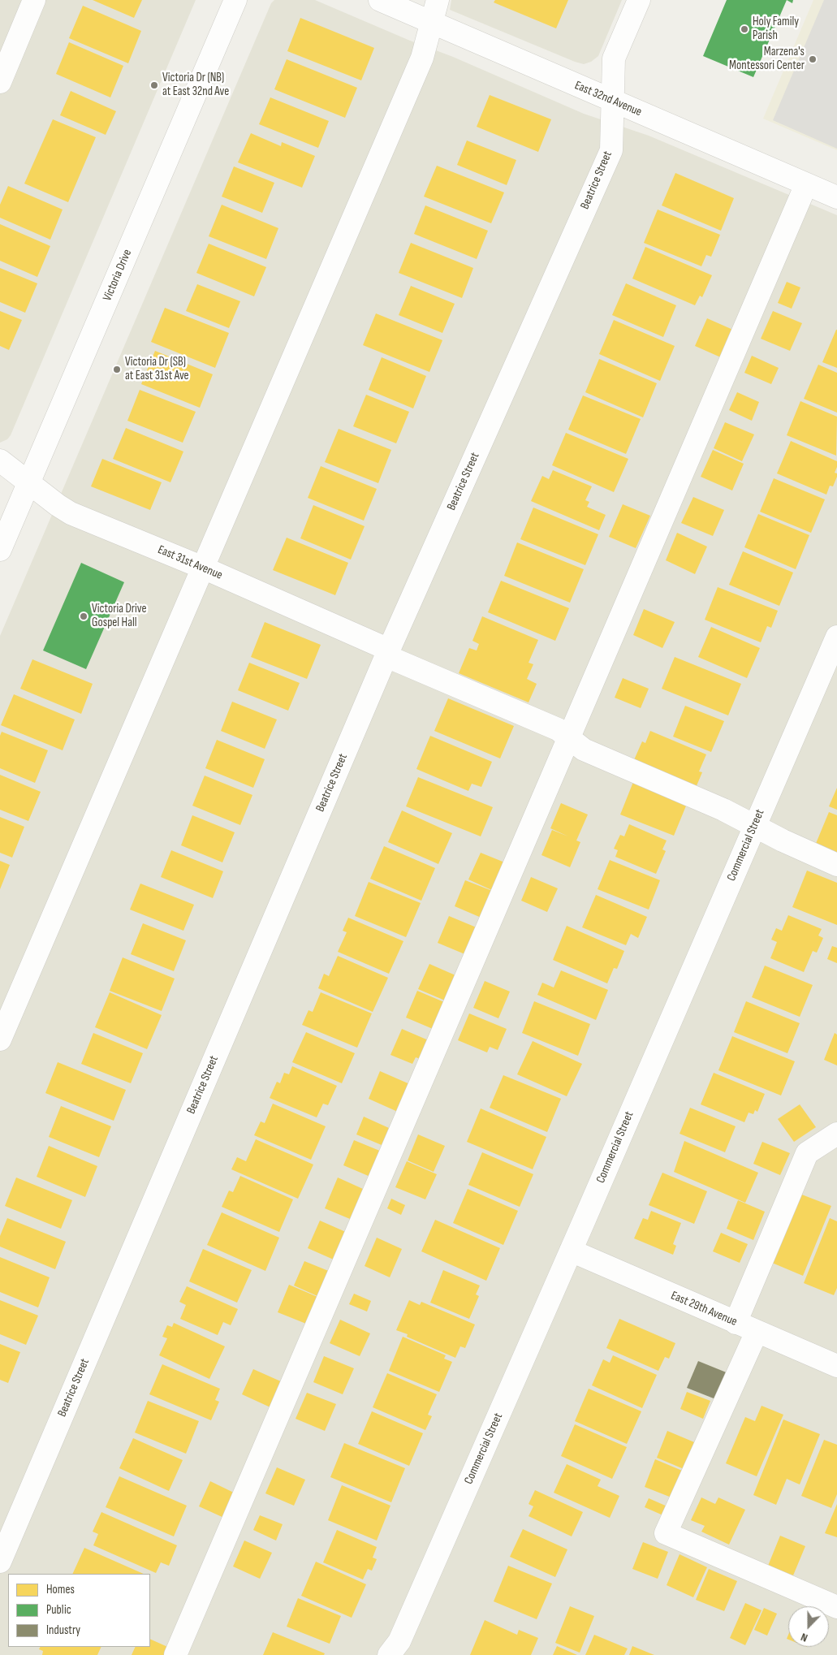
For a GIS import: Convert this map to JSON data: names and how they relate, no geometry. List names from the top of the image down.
{
  "streets": {
    "street": [
      "East 32nd Avenue",
      "Beatrice Street",
      "Victoria Drive",
      "East 31st Avenue",
      "Commercial Street",
      "East 29th Avenue"
    ]
  },
  "crossings": [
    ["East 32nd Avenue", "Beatrice Street"],
    ["Beatrice Street", "East 31st Avenue"],
    ["Victoria Drive", "East 31st Avenue"],
    ["East 31st Avenue", "Commercial Street"],
    ["Commercial Street", "East 29th Avenue"]
  ],
  "places": [
    "Holy Family Parish",
    "Marzena's Montessori Center",
    "Victoria Dr (NB) at East 32nd Ave",
    "Victoria Dr (SB) at East 31st Ave",
    "Victoria Drive Gospel Hall"
  ],
  "legend": ["Homes", "Public", "Industry"],
  "north": "bottom"
}
